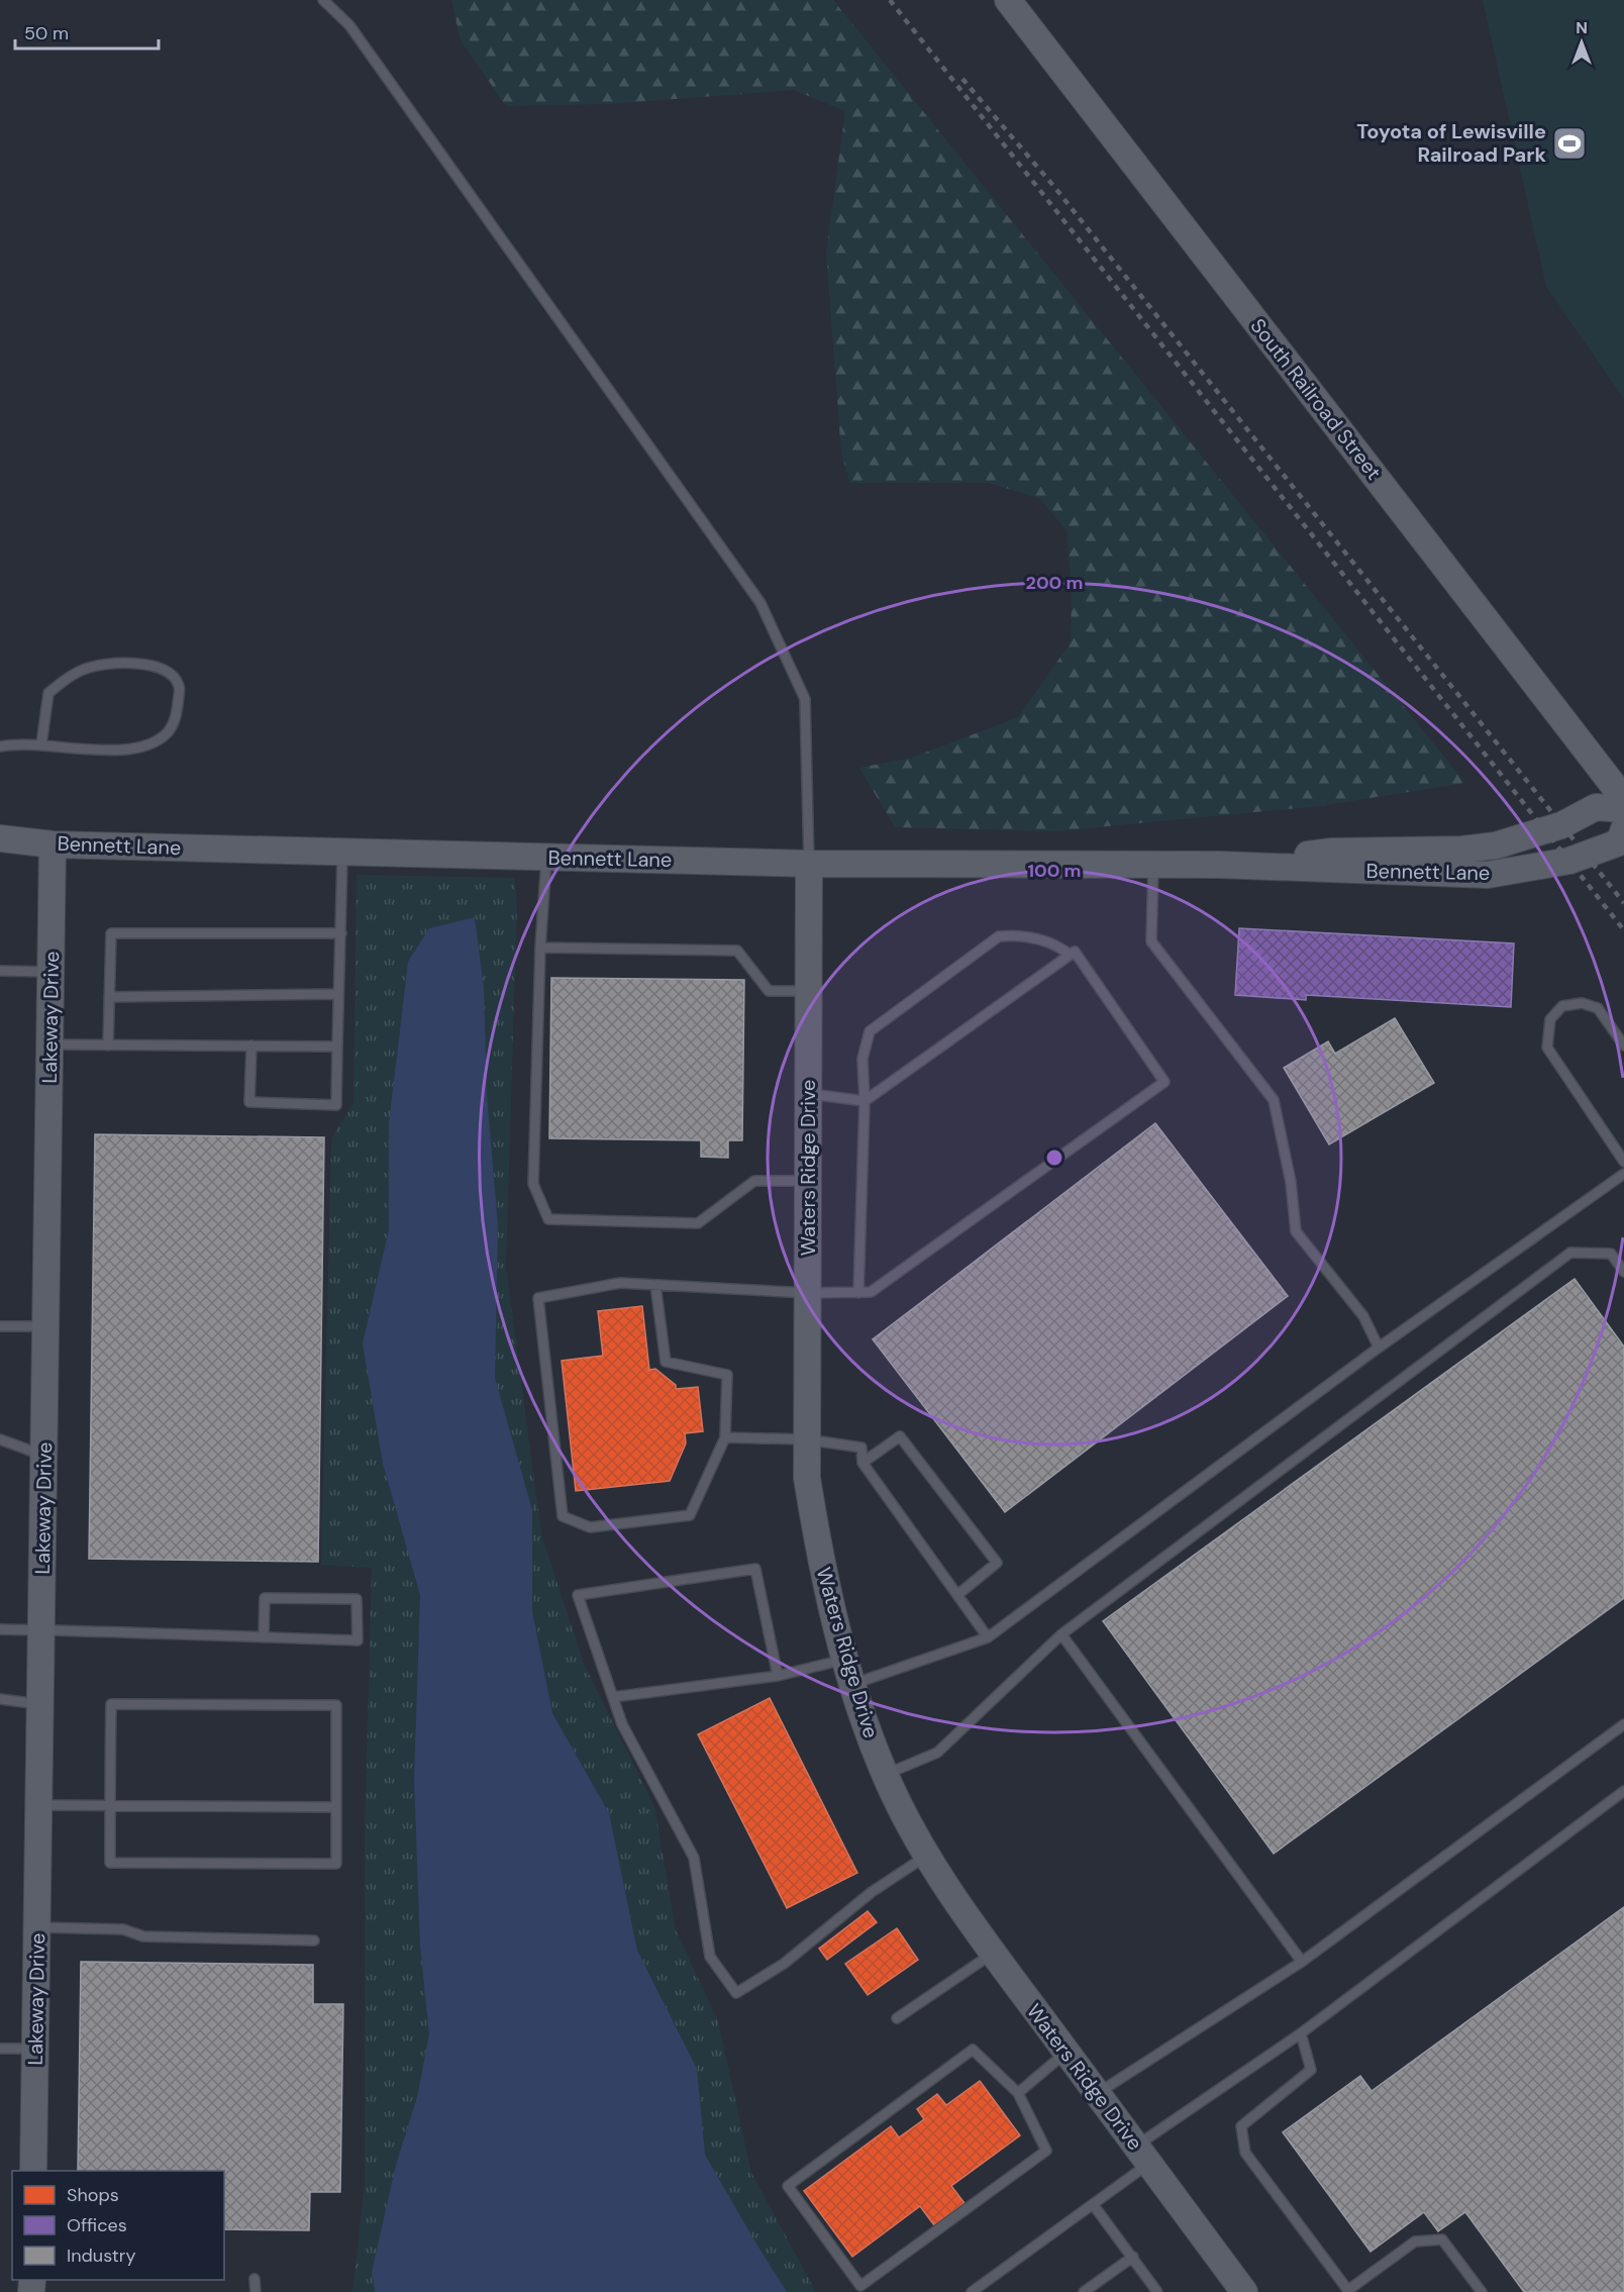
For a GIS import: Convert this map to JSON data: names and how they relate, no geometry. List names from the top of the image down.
{
  "streets": {
    "street": [
      "South Railroad Street",
      "Bennett Lane",
      "Lakeway Drive",
      "Waters Ridge Drive"
    ]
  },
  "crossings": [
    ["Bennett Lane", "Lakeway Drive"],
    ["Bennett Lane", "Waters Ridge Drive"]
  ],
  "places": {
    "sports": ["Toyota of Lewisville Railroad Park"]
  },
  "legend": ["Shops", "Offices", "Industry"],
  "scale_bar": "50 m",
  "north": "top",
  "rings": ["200 m", "100 m"]
}
